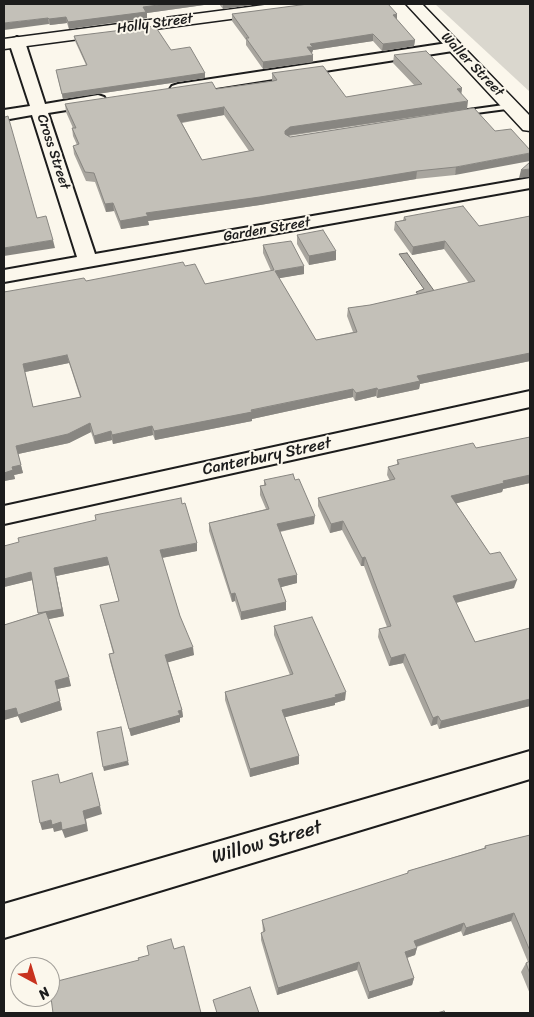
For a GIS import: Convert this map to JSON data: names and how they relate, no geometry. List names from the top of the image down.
{
  "streets": {
    "street": [
      "Holly Street",
      "Waller Street",
      "Cross Street",
      "Garden Street",
      "Canterbury Street",
      "Willow Street"
    ]
  },
  "crossings": [
    ["Holly Street", "Cross Street"],
    ["Cross Street", "Garden Street"]
  ],
  "north": "bottom right"
}
